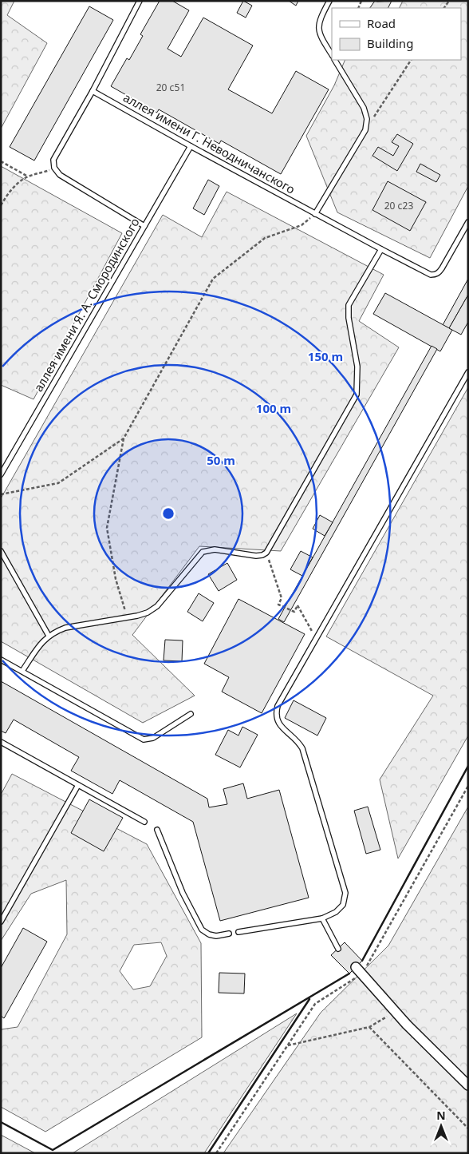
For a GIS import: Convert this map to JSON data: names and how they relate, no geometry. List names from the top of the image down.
{
  "streets": {
    "lane": ["аллея имени Г. Неводничанского", "аллея имени Я. А. Смородинского"]
  },
  "crossings": [
    ["аллея имени Г. Неводничанского", "аллея имени Я. А. Смородинского"]
  ],
  "house_numbers": ["20 с51", "20 с23"],
  "legend": ["Road", "Building"],
  "north": "top",
  "rings": ["150 m", "100 m", "50 m"]
}
